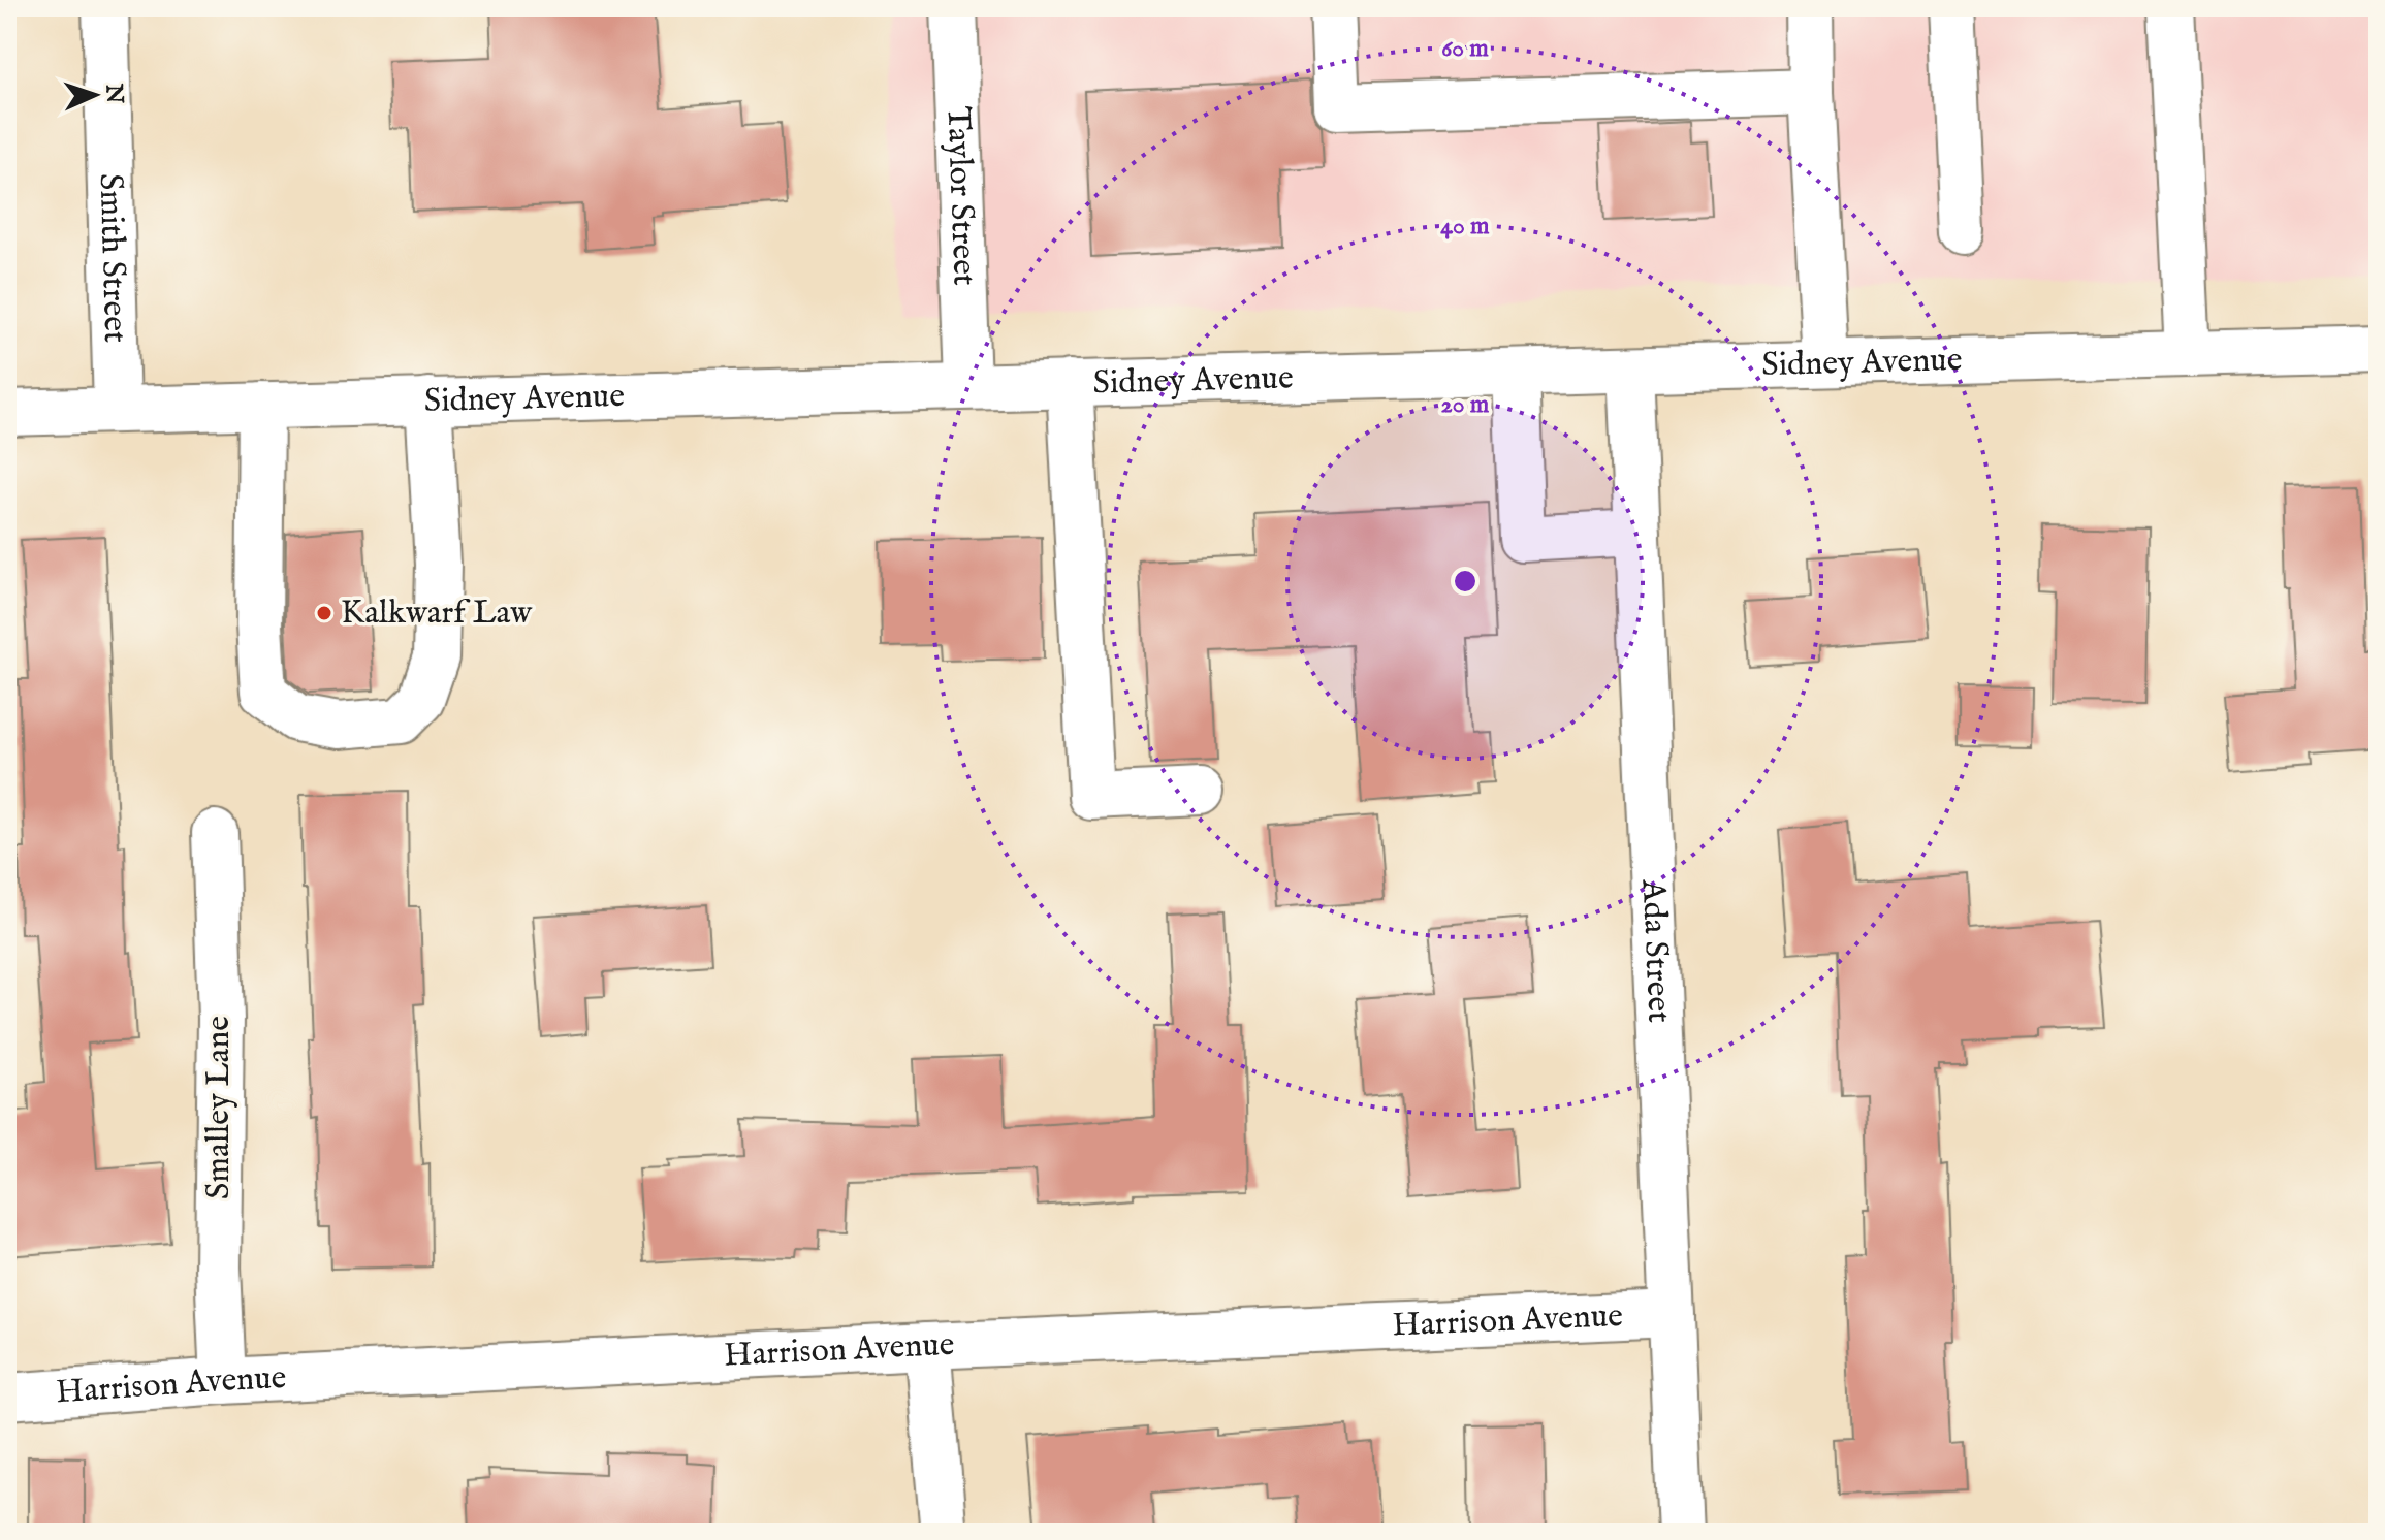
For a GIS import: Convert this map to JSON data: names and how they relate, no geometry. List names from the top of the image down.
{
  "streets": {
    "street": [
      "Taylor Street",
      "Smith Street",
      "Sidney Avenue",
      "Ada Street",
      "Smalley Lane",
      "Harrison Avenue"
    ]
  },
  "crossings": [
    ["Taylor Street", "Sidney Avenue"],
    ["Smith Street", "Sidney Avenue"],
    ["Sidney Avenue", "Ada Street"],
    ["Ada Street", "Harrison Avenue"],
    ["Smalley Lane", "Harrison Avenue"]
  ],
  "places": ["Kalkwarf Law"],
  "north": "right",
  "rings": ["60 m", "40 m", "20 m"]
}
